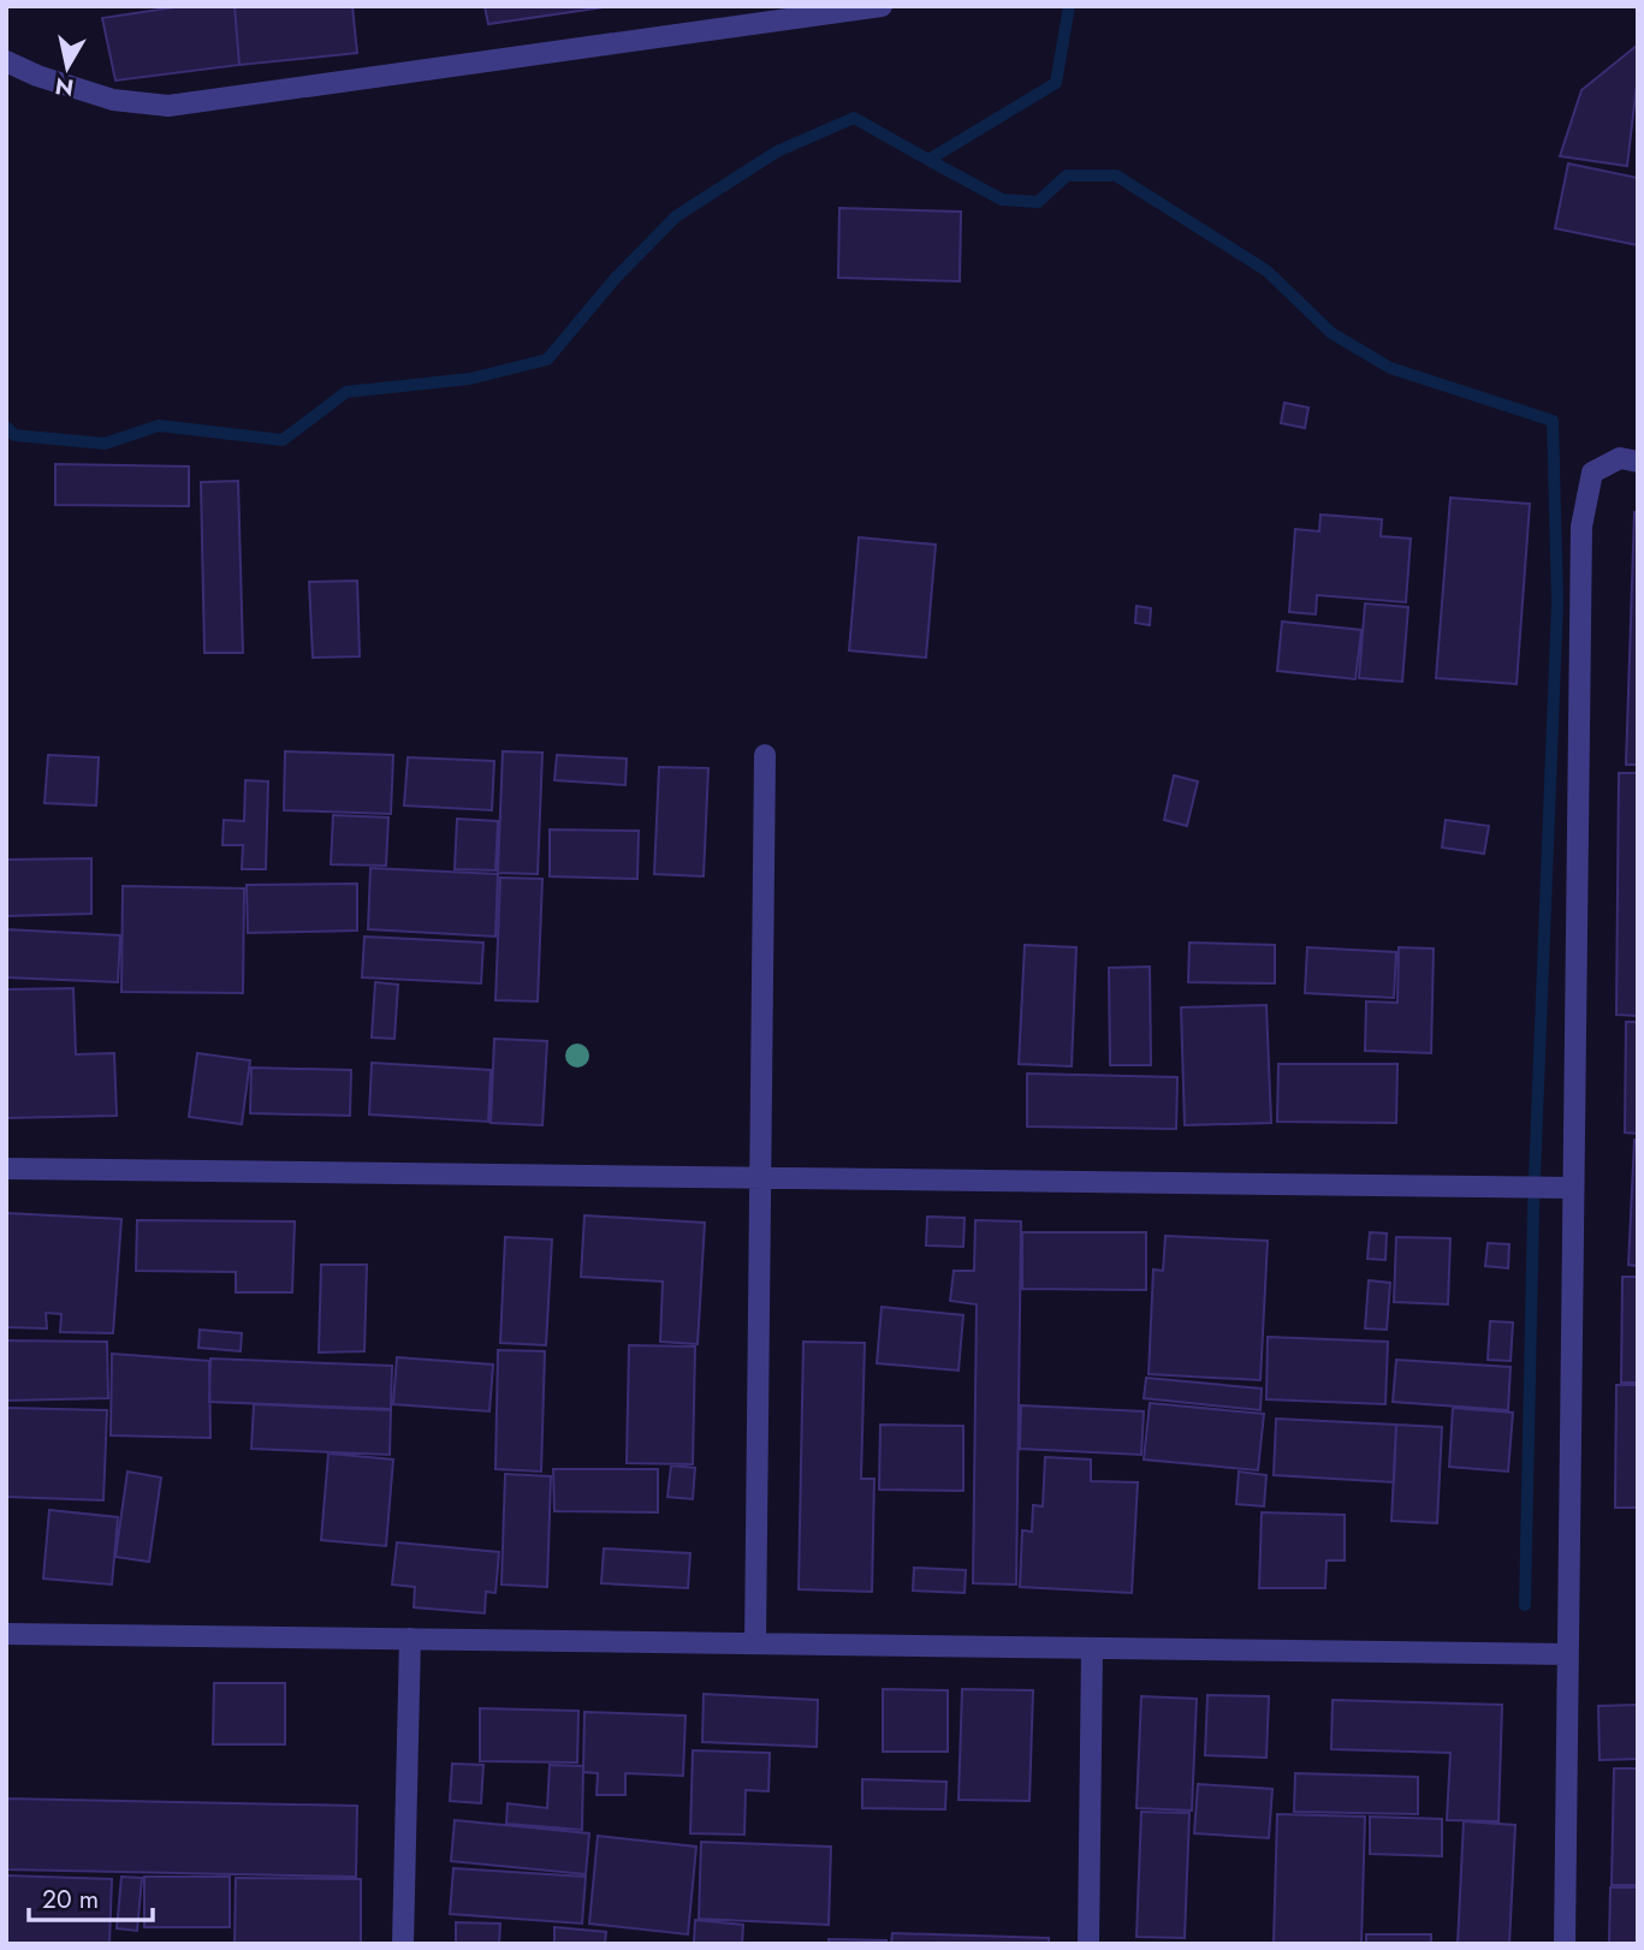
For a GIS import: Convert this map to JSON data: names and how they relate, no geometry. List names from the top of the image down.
{
  "scale_bar": "20 m",
  "north": "bottom"
}
